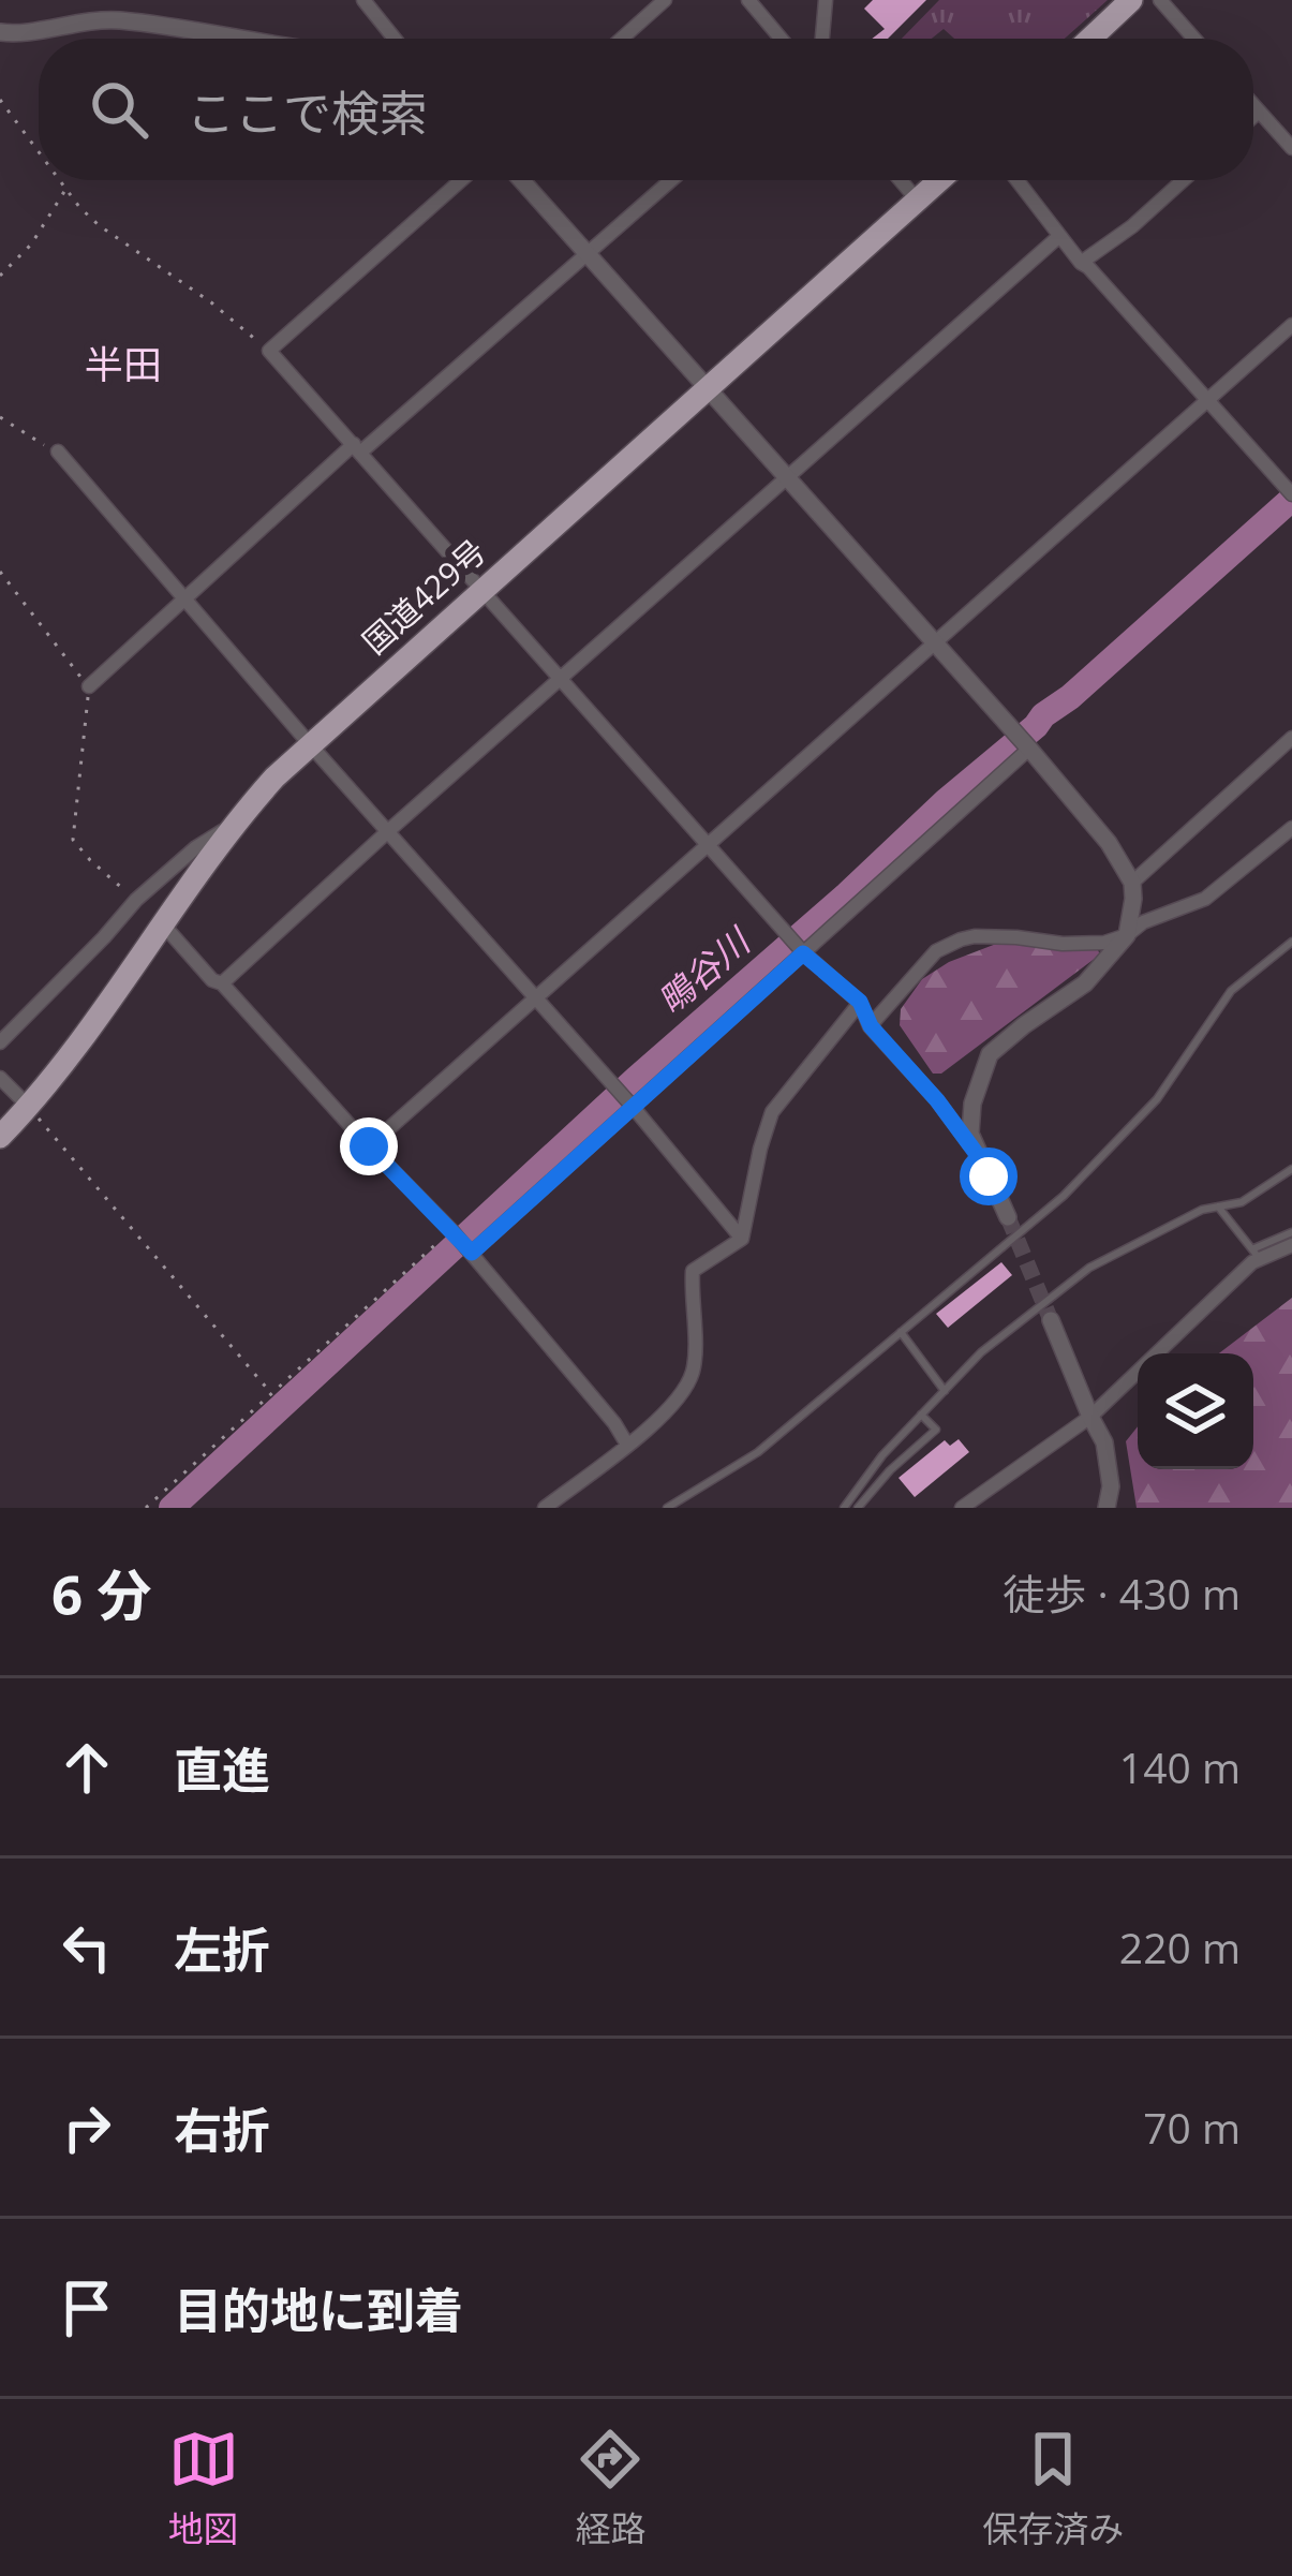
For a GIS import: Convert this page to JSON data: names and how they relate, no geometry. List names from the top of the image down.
{
  "streets": {
    "highway": ["国道429号"]
  },
  "districts": ["半田"],
  "water": ["鴫谷川"],
  "page": {
    "search": "ここで検索",
    "heading": ["6 分", "徒歩 · 430 m"],
    "list": [
      ["直進", "140 m"],
      ["左折", "220 m"],
      ["右折", "70 m"],
      "目的地に到着"
    ],
    "nav": ["地図", "経路", "保存済み"]
  }
}
